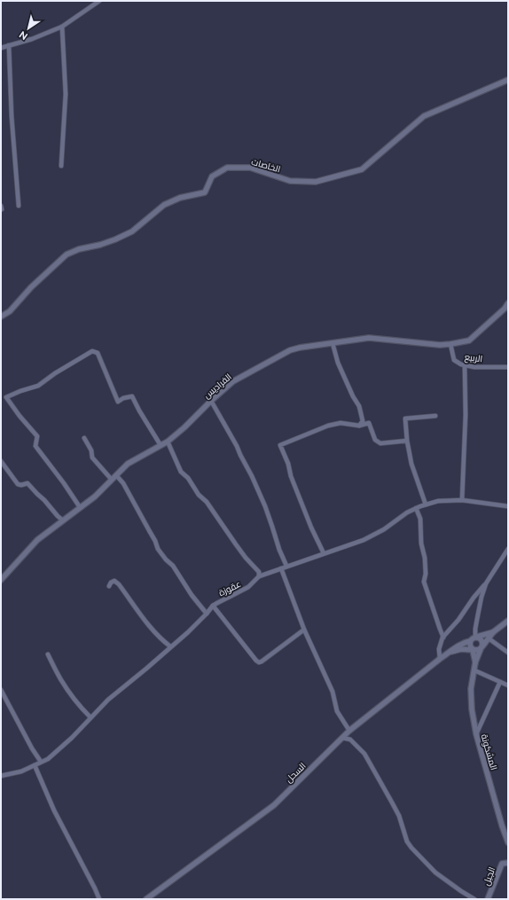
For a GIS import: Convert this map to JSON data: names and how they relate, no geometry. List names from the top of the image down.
{
  "streets": {
    "street": [
      "الخاصات",
      "الربيع",
      "الفراديس",
      "عقوزة",
      "المشكونة",
      "السحل",
      "الجبل"
    ]
  },
  "crossings": [
    ["الربيع", "الفراديس"]
  ],
  "north": "bottom left"
}
